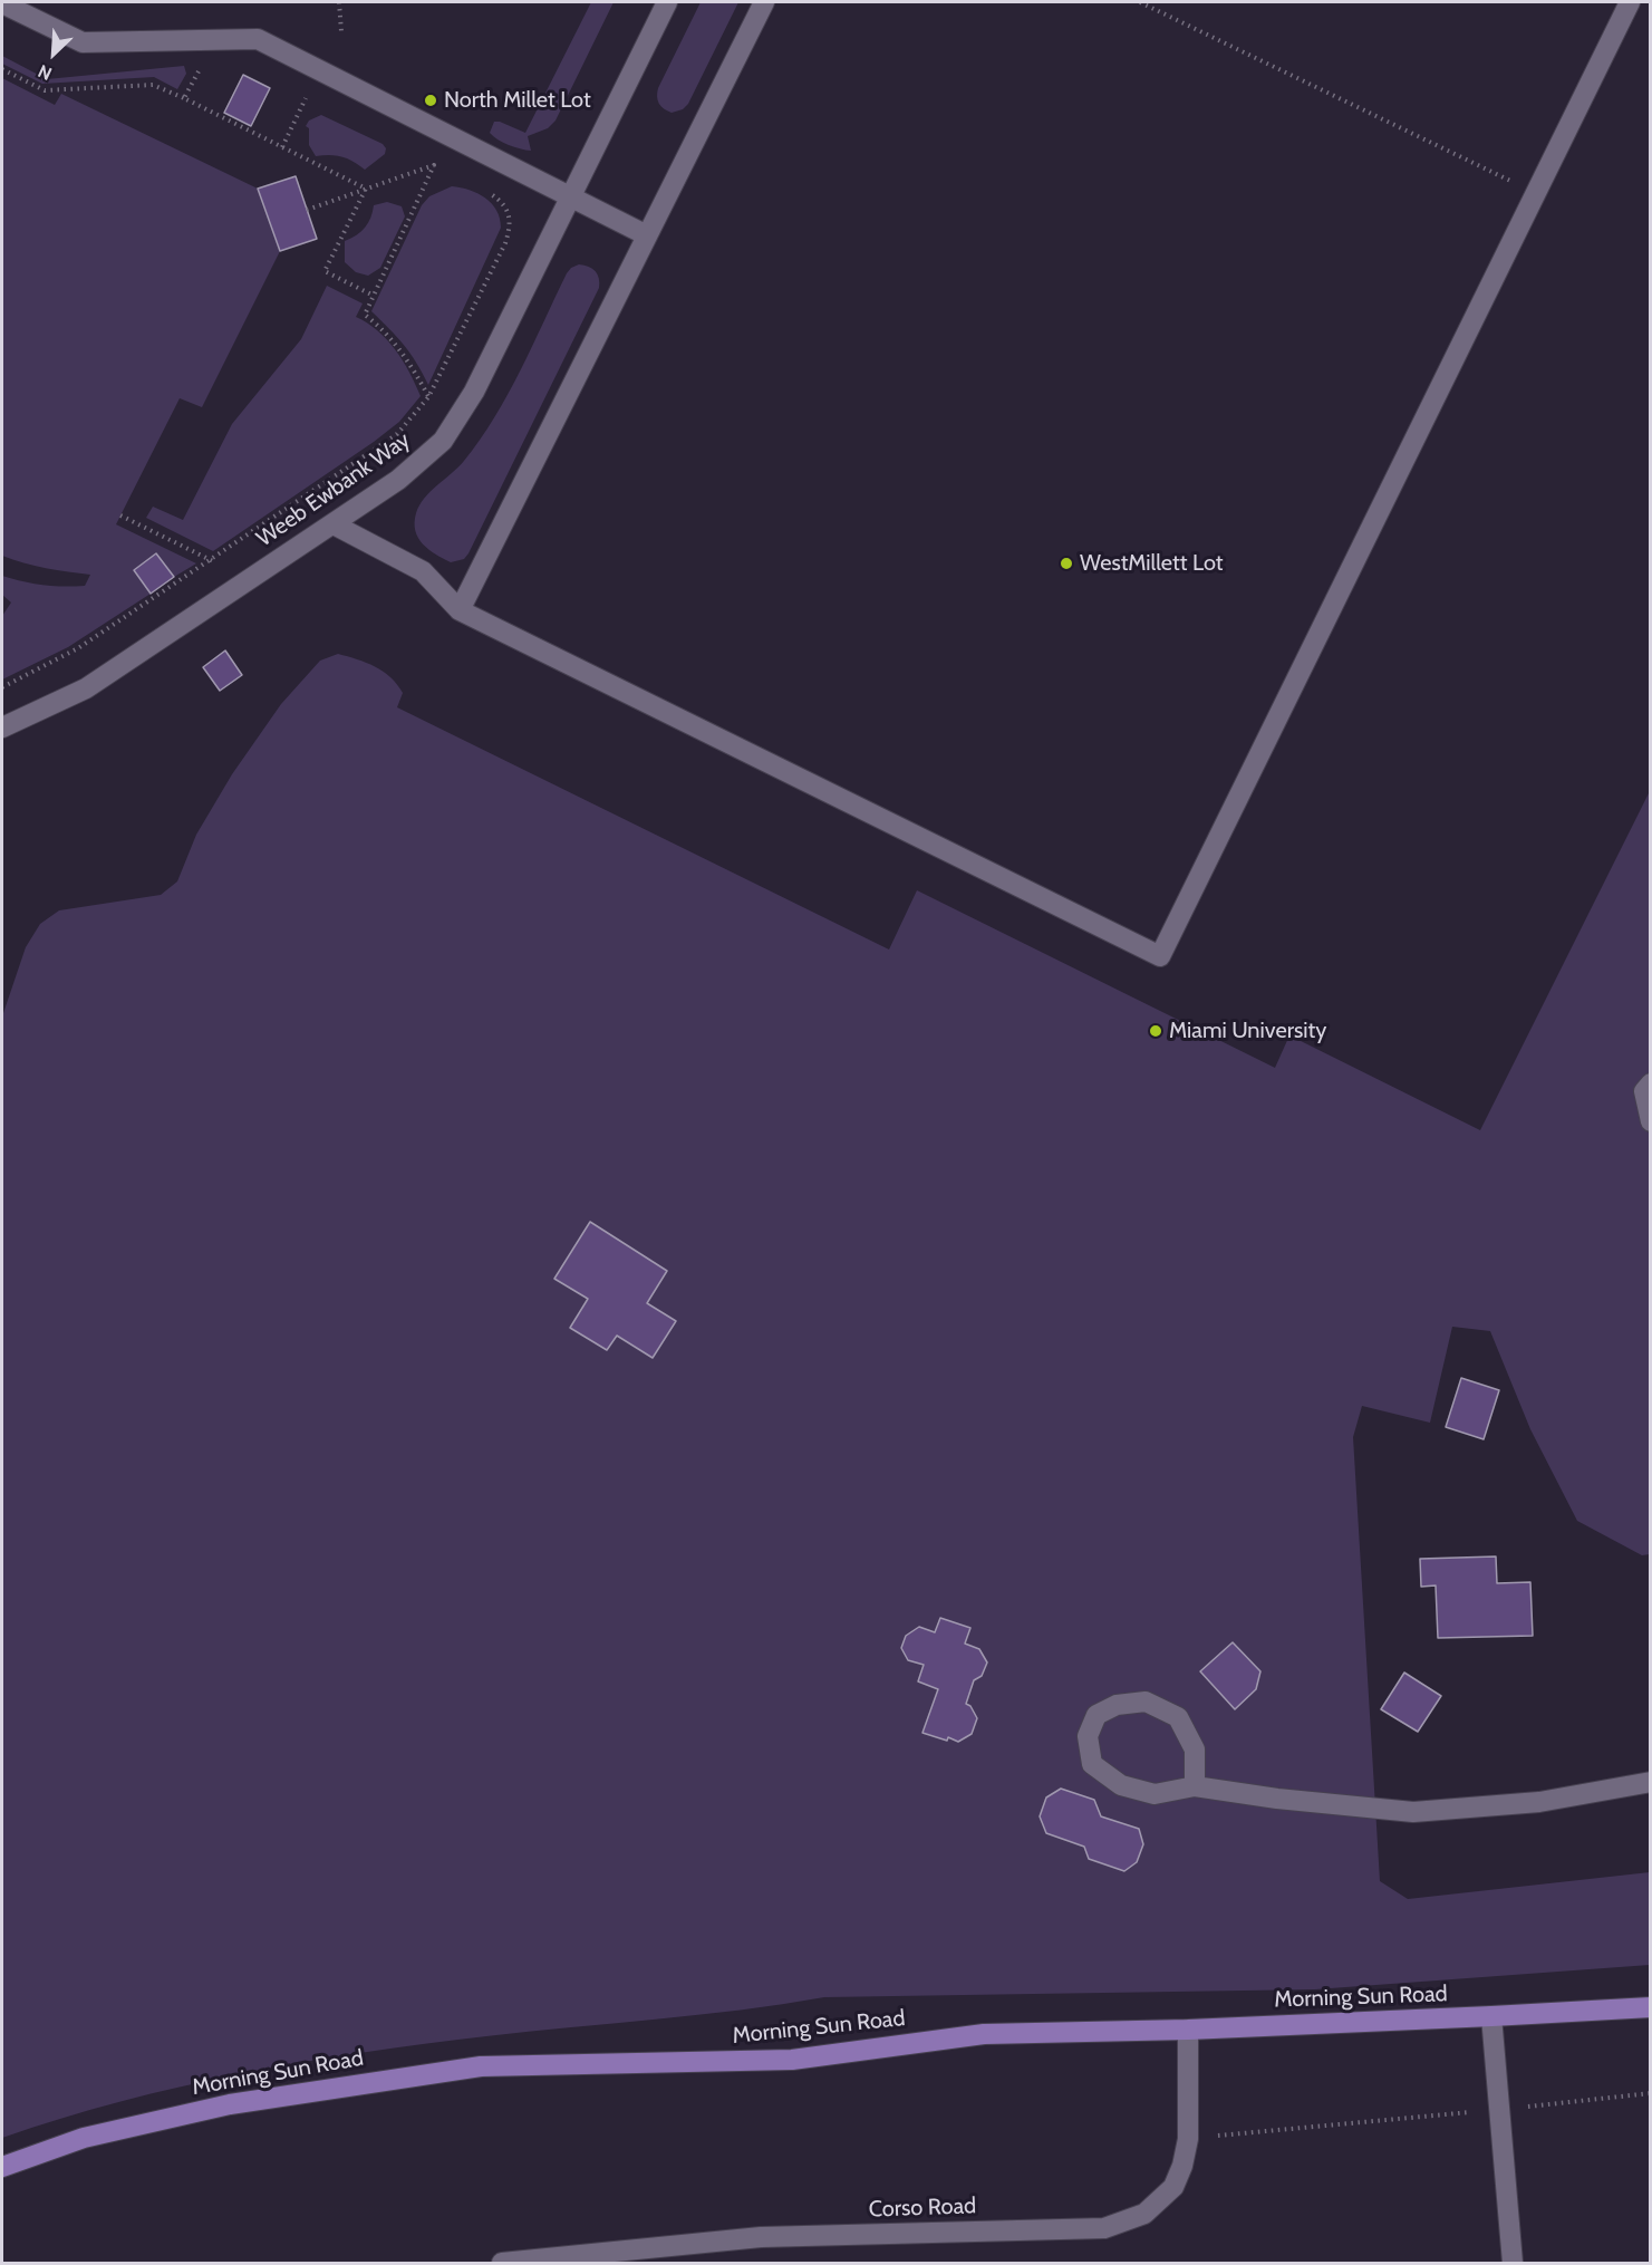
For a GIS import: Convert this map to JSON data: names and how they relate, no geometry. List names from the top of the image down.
{
  "streets": {
    "main road": ["Morning Sun Road"],
    "street": ["Weeb Ewbank Way", "Corso Road"]
  },
  "crossings": [
    ["Morning Sun Road", "Corso Road"]
  ],
  "places": ["North Millet Lot", "WestMillett Lot", "Miami University"],
  "north": "bottom left"
}
